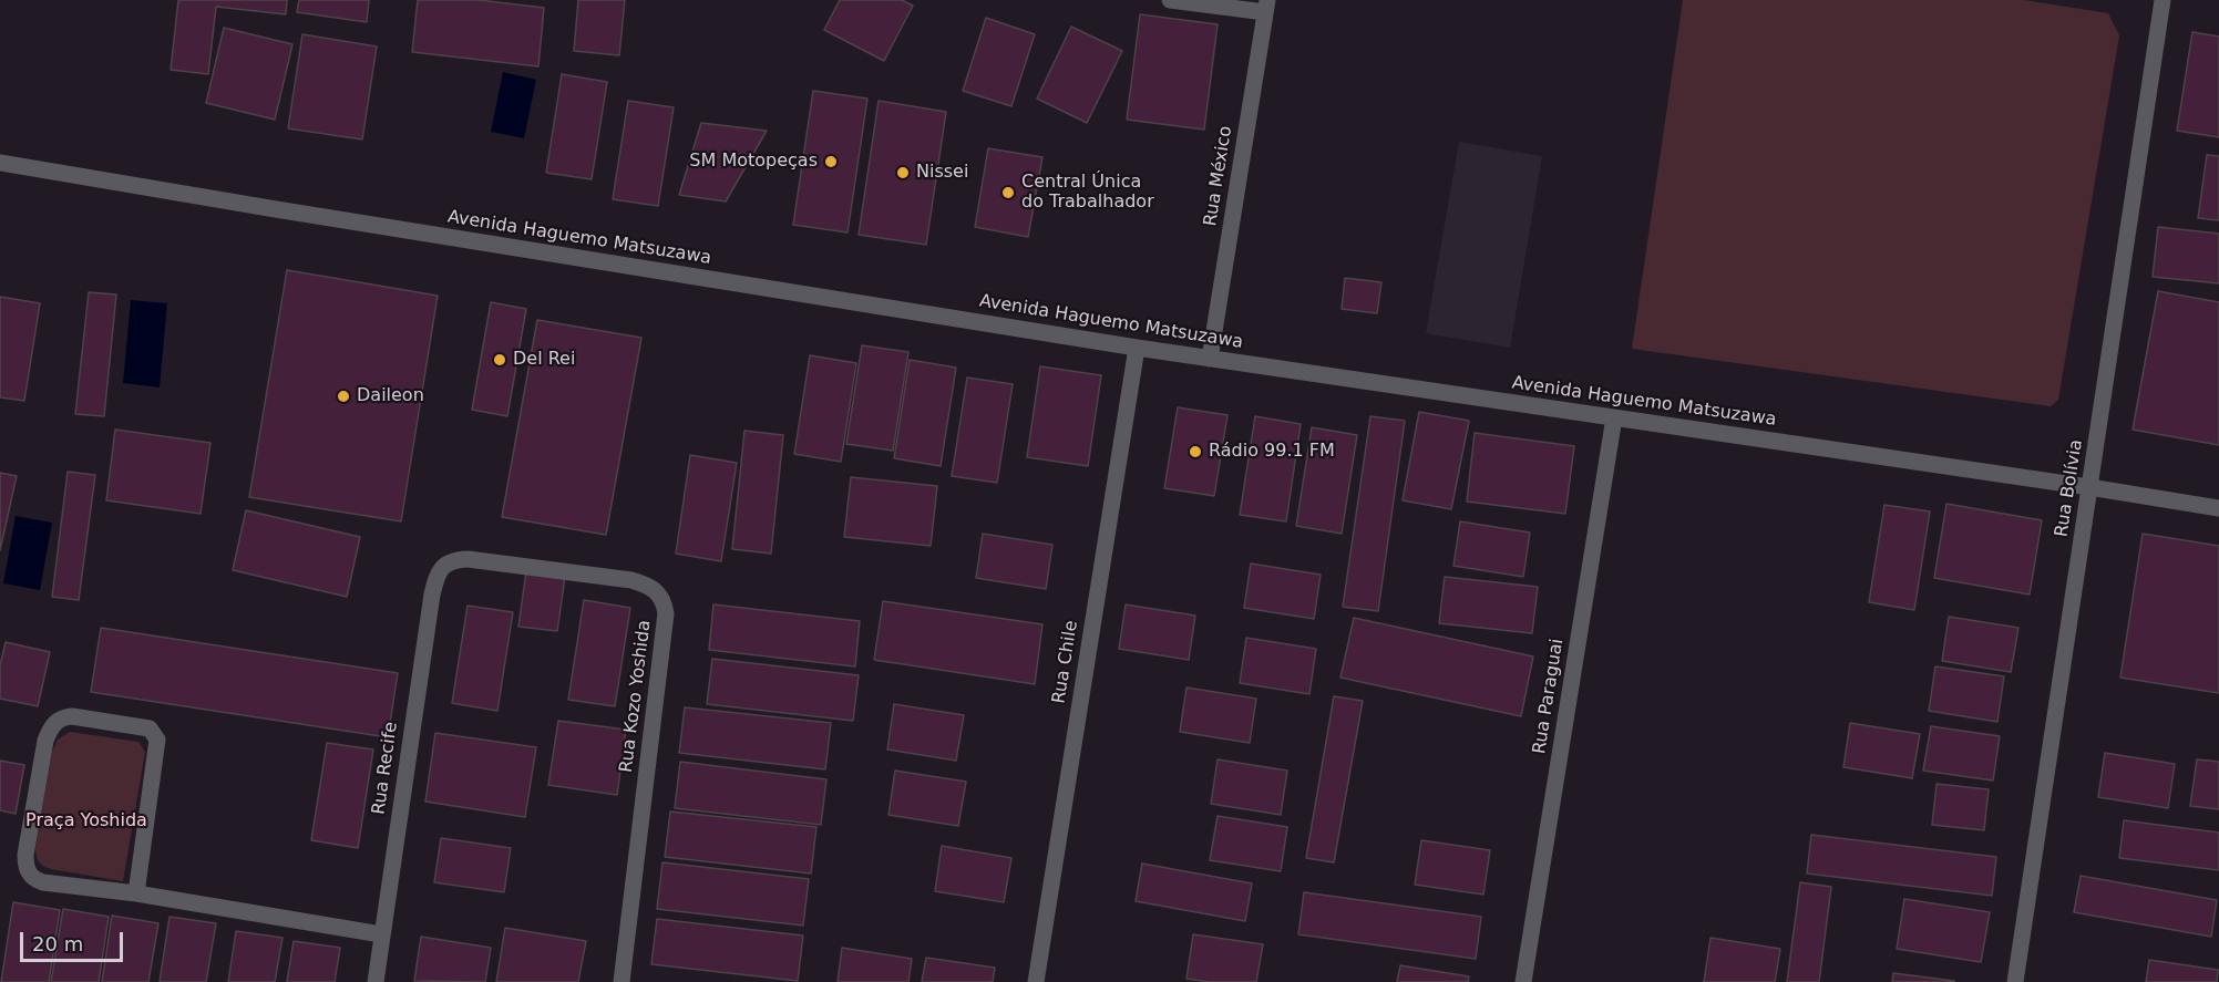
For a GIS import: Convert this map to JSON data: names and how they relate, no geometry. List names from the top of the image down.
{
  "streets": {
    "street": [
      "Rua México",
      "Avenida Haguemo Matsuzawa",
      "Rua Bolívia",
      "Rua Chile",
      "Rua Kozo Yoshida",
      "Rua Paraguai",
      "Rua Recife"
    ]
  },
  "crossings": [
    ["Rua México", "Avenida Haguemo Matsuzawa"],
    ["Avenida Haguemo Matsuzawa", "Rua Bolívia"],
    ["Avenida Haguemo Matsuzawa", "Rua Chile"],
    ["Avenida Haguemo Matsuzawa", "Rua Paraguai"],
    ["Rua Kozo Yoshida", "Rua Recife"]
  ],
  "parks": ["Praça Yoshida"],
  "places": [
    "SM Motopeças",
    "Nissei",
    "Central Única do Trabalhador",
    "Del Rei",
    "Daileon",
    "Rádio 99.1 FM"
  ],
  "scale_bar": "20 m"
}
